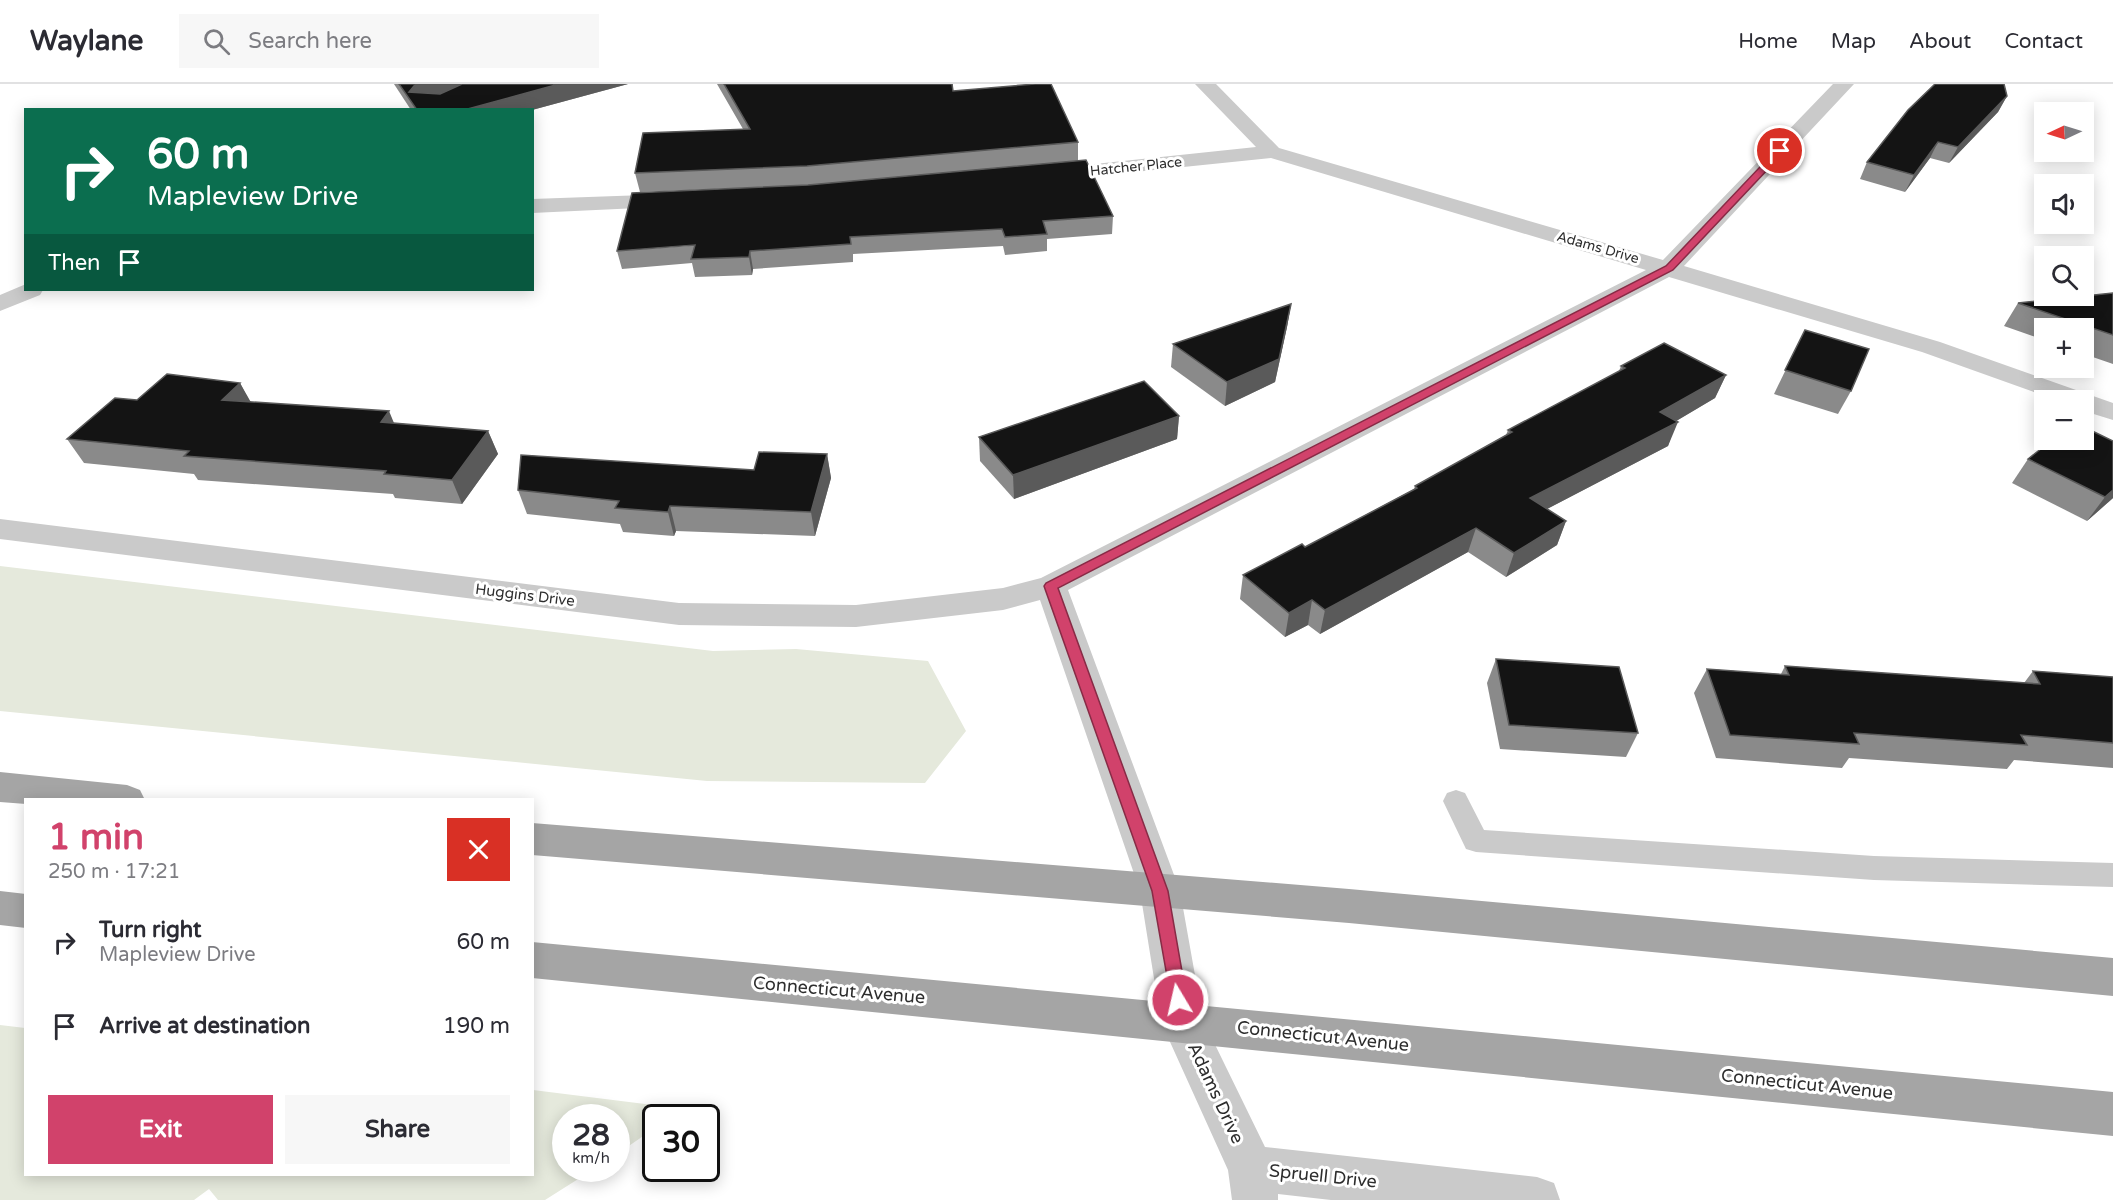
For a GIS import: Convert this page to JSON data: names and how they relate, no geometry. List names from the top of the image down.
{
  "streets": {
    "main road": ["Connecticut Avenue"],
    "street": [
      "Hatcher Place",
      "Adams Drive",
      "Huggins Drive",
      "Spruell Drive"
    ]
  },
  "crossings": [
    ["Hatcher Place", "Adams Drive"],
    ["Adams Drive", "Huggins Drive"],
    ["Adams Drive", "Connecticut Avenue"],
    ["Adams Drive", "Spruell Drive"]
  ],
  "north": "left",
  "page": {
    "header": "Waylane",
    "search": "Search here",
    "nav": [
      "Home",
      "Map",
      "About",
      "Contact"
    ],
    "map_buttons": ["+", "−"],
    "turn": ["60 m", "Mapleview Drive"],
    "then": "Then",
    "heading": ["1 min", "250 m · 17:21"],
    "list": [
      {
        "name": "Turn right",
        "note": "Mapleview Drive",
        "value": "60 m"
      },
      {
        "name": "Arrive at destination",
        "value": "190 m"
      }
    ],
    "buttons": ["Exit", "Share"],
    "speed": "28 km/h",
    "limit": "30"
  }
}
